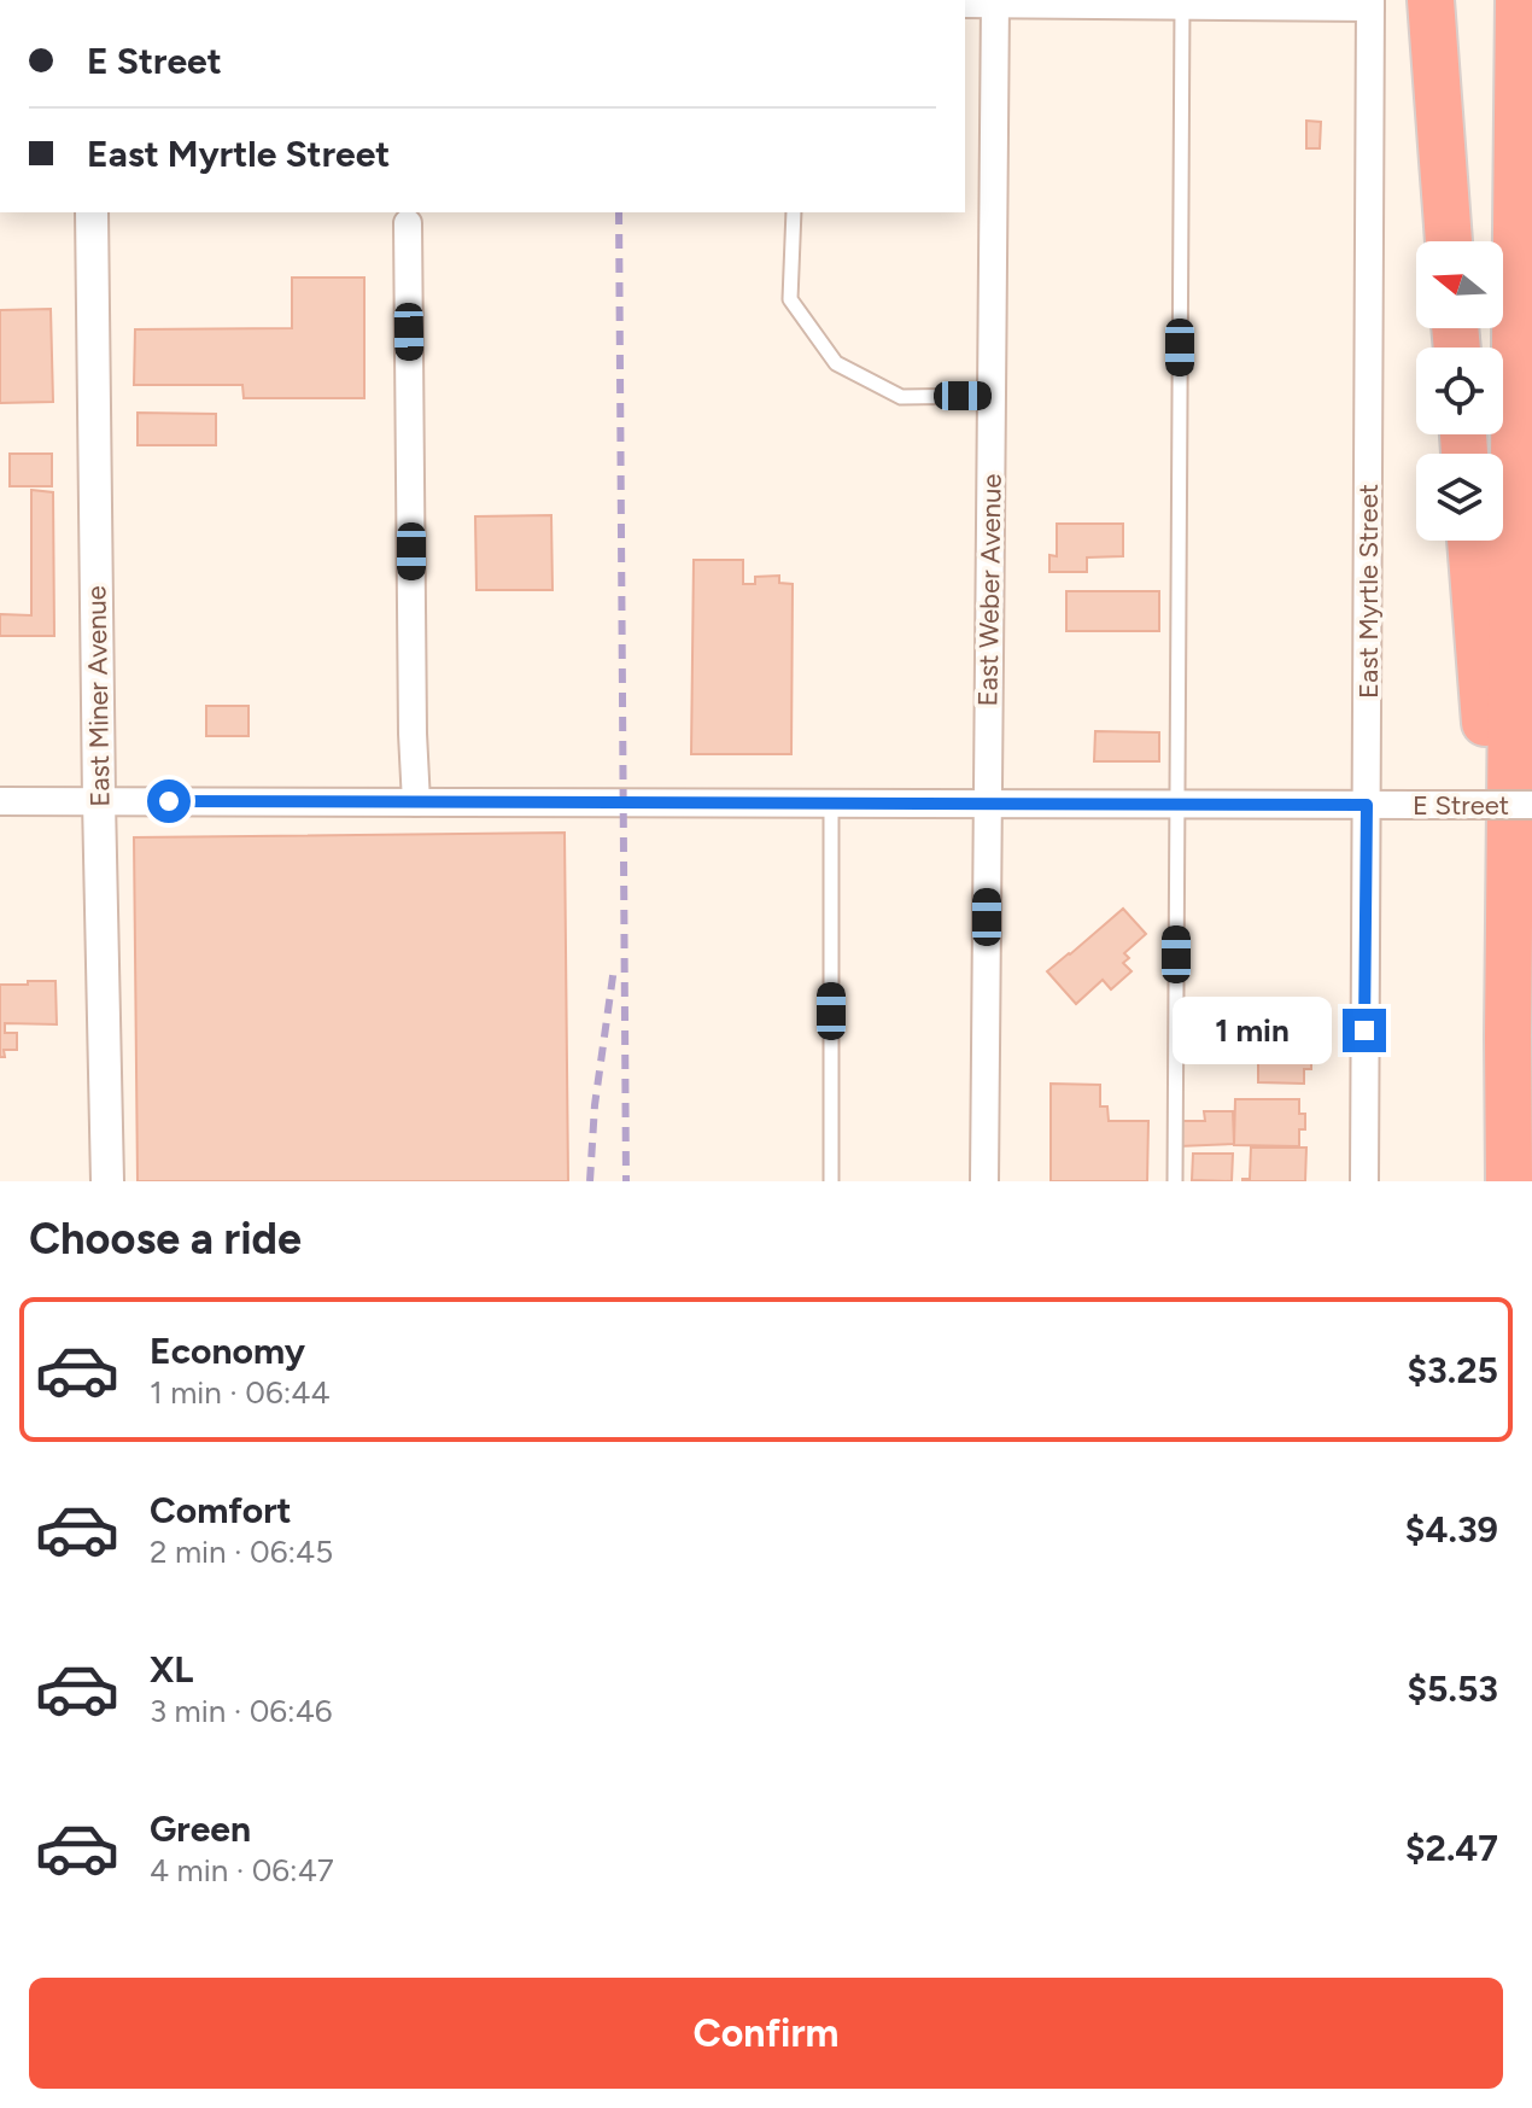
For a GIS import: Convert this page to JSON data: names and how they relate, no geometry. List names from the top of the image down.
{
  "streets": {
    "street": [
      "East Weber Avenue",
      "East Myrtle Street",
      "East Miner Avenue",
      "E Street"
    ]
  },
  "crossings": [
    ["East Weber Avenue", "E Street"],
    ["East Myrtle Street", "E Street"],
    ["East Miner Avenue", "E Street"]
  ],
  "north": "left",
  "page": {
    "banner": ["E Street", "East Myrtle Street"],
    "bubble": "1 min",
    "heading": "Choose a ride",
    "list": [
      {
        "name": "Economy",
        "note": "1 min · 06:44",
        "value": "$3.25"
      },
      {
        "name": "Comfort",
        "note": "2 min · 06:45",
        "value": "$4.39"
      },
      {
        "name": "XL",
        "note": "3 min · 06:46",
        "value": "$5.53"
      },
      {
        "name": "Green",
        "note": "4 min · 06:47",
        "value": "$2.47"
      }
    ],
    "buttons": "Confirm"
  }
}
